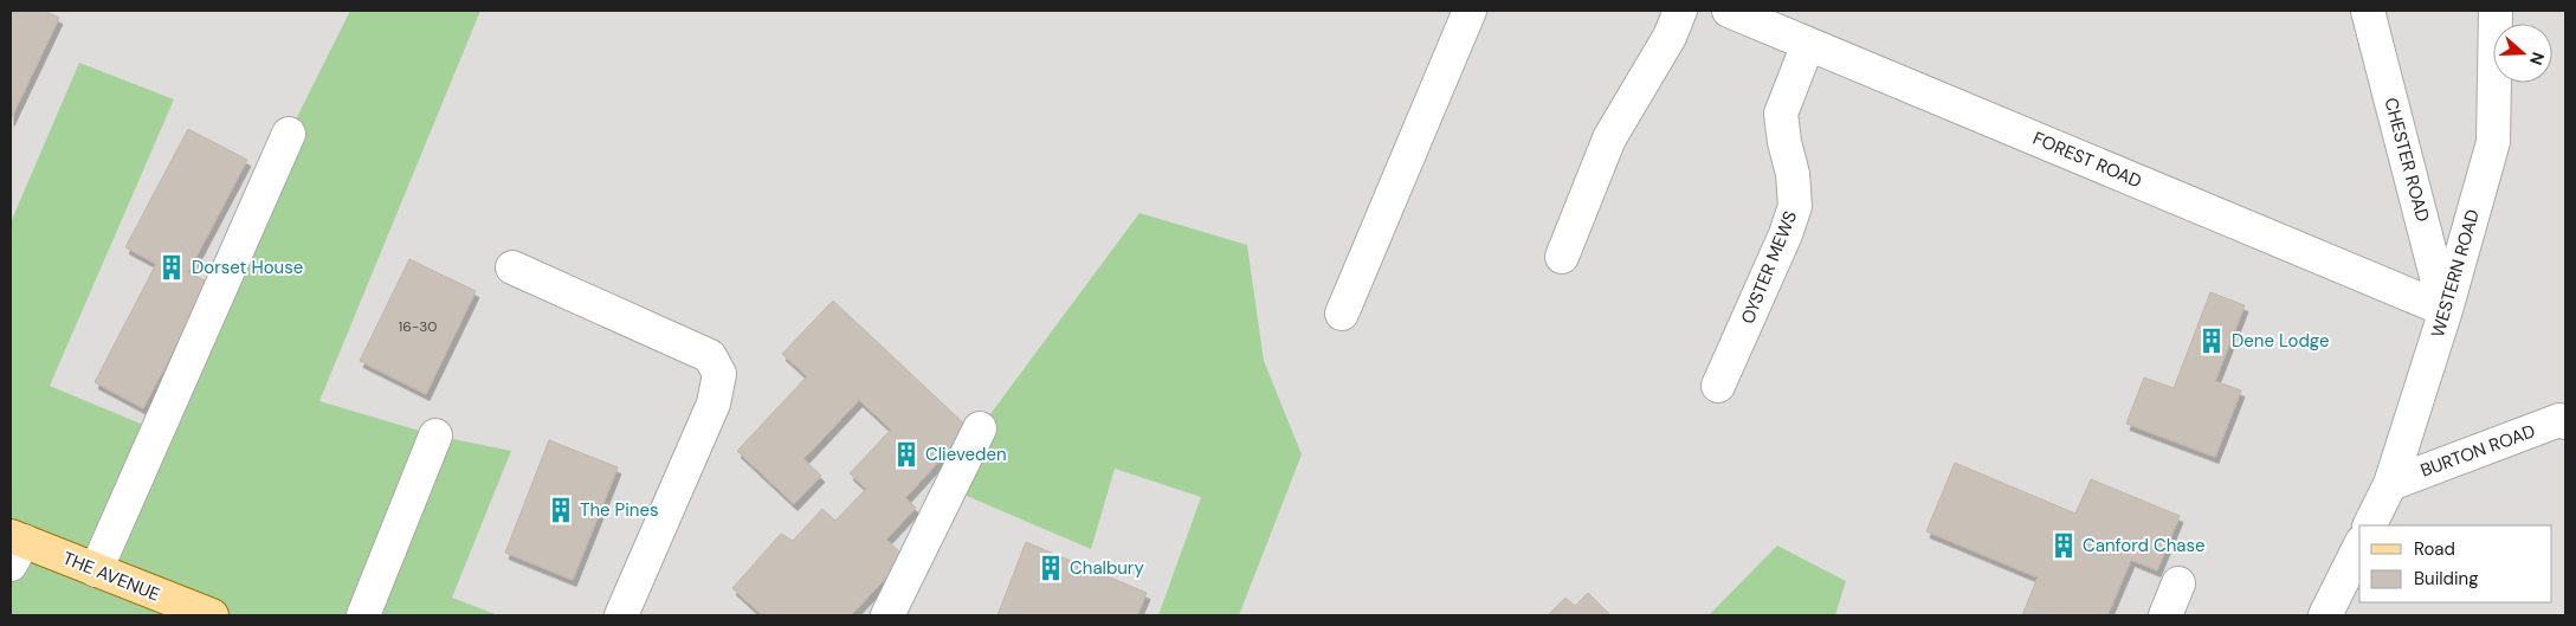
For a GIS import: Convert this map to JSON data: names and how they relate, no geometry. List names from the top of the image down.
{
  "streets": {
    "main road": ["THE AVENUE"],
    "street": [
      "FOREST ROAD",
      "CHESTER ROAD",
      "OYSTER MEWS",
      "WESTERN ROAD",
      "BURTON ROAD"
    ]
  },
  "crossings": [
    ["FOREST ROAD", "CHESTER ROAD"],
    ["FOREST ROAD", "OYSTER MEWS"],
    ["FOREST ROAD", "WESTERN ROAD"],
    ["CHESTER ROAD", "WESTERN ROAD"],
    ["WESTERN ROAD", "BURTON ROAD"]
  ],
  "places": {
    "building": [
      "Dorset House",
      "Dene Lodge",
      "Clieveden",
      "The Pines",
      "Canford Chase",
      "Chalbury"
    ]
  },
  "house_numbers": ["16-30"],
  "legend": ["Road", "Building"],
  "north": "right"
}
